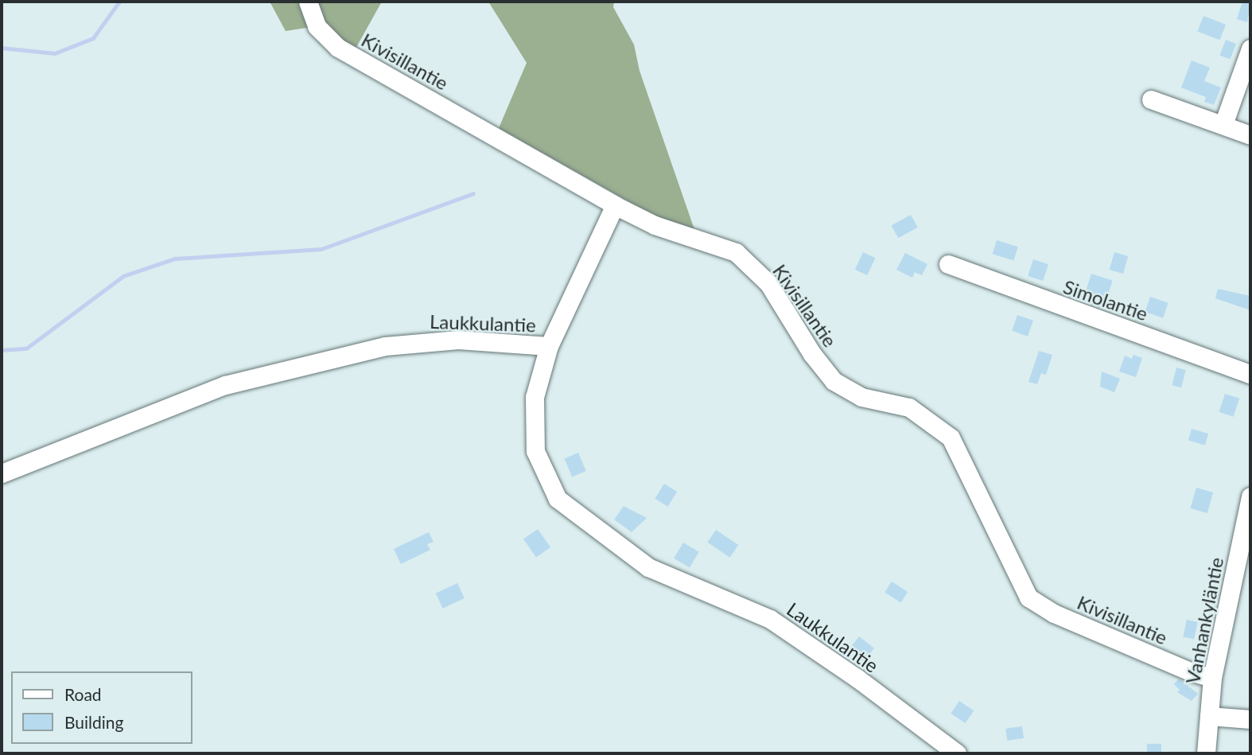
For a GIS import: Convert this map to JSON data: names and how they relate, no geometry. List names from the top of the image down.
{
  "streets": {
    "street": [
      "Kivisillantie",
      "Simolantie",
      "Laukkulantie",
      "Vanhankyläntie"
    ]
  },
  "crossings": [
    ["Kivisillantie", "Vanhankyläntie"]
  ],
  "legend": ["Road", "Building"]
}
